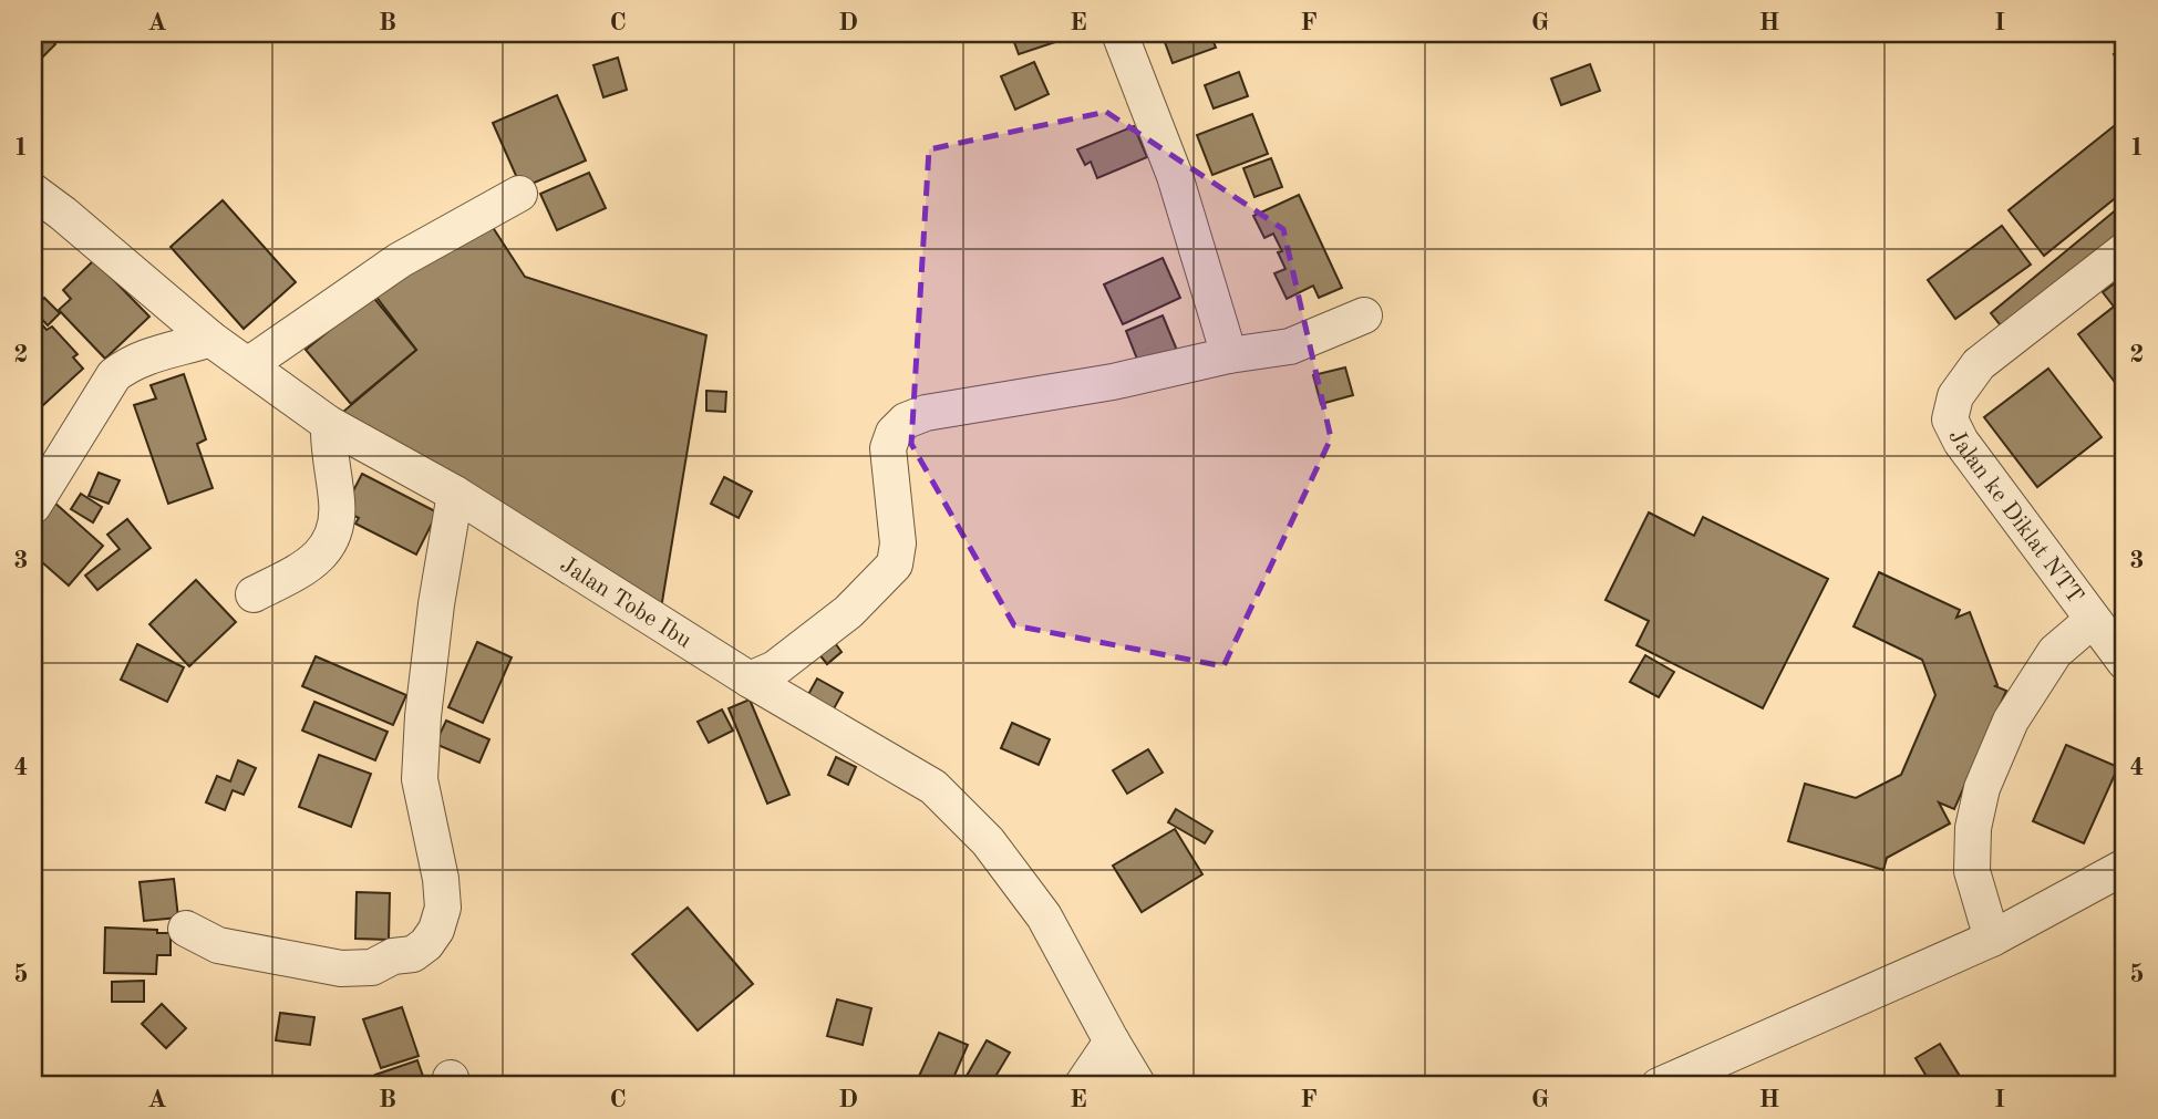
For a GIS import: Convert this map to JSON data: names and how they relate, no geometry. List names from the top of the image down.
{
  "streets": {
    "street": ["Jalan ke Diklat NTT", "Jalan Tobe Ibu"]
  },
  "grid": {
    "columns": [
      "A",
      "B",
      "C",
      "D",
      "E",
      "F",
      "G",
      "H",
      "I"
    ],
    "rows": [
      "1",
      "2",
      "3",
      "4",
      "5"
    ]
  }
}
